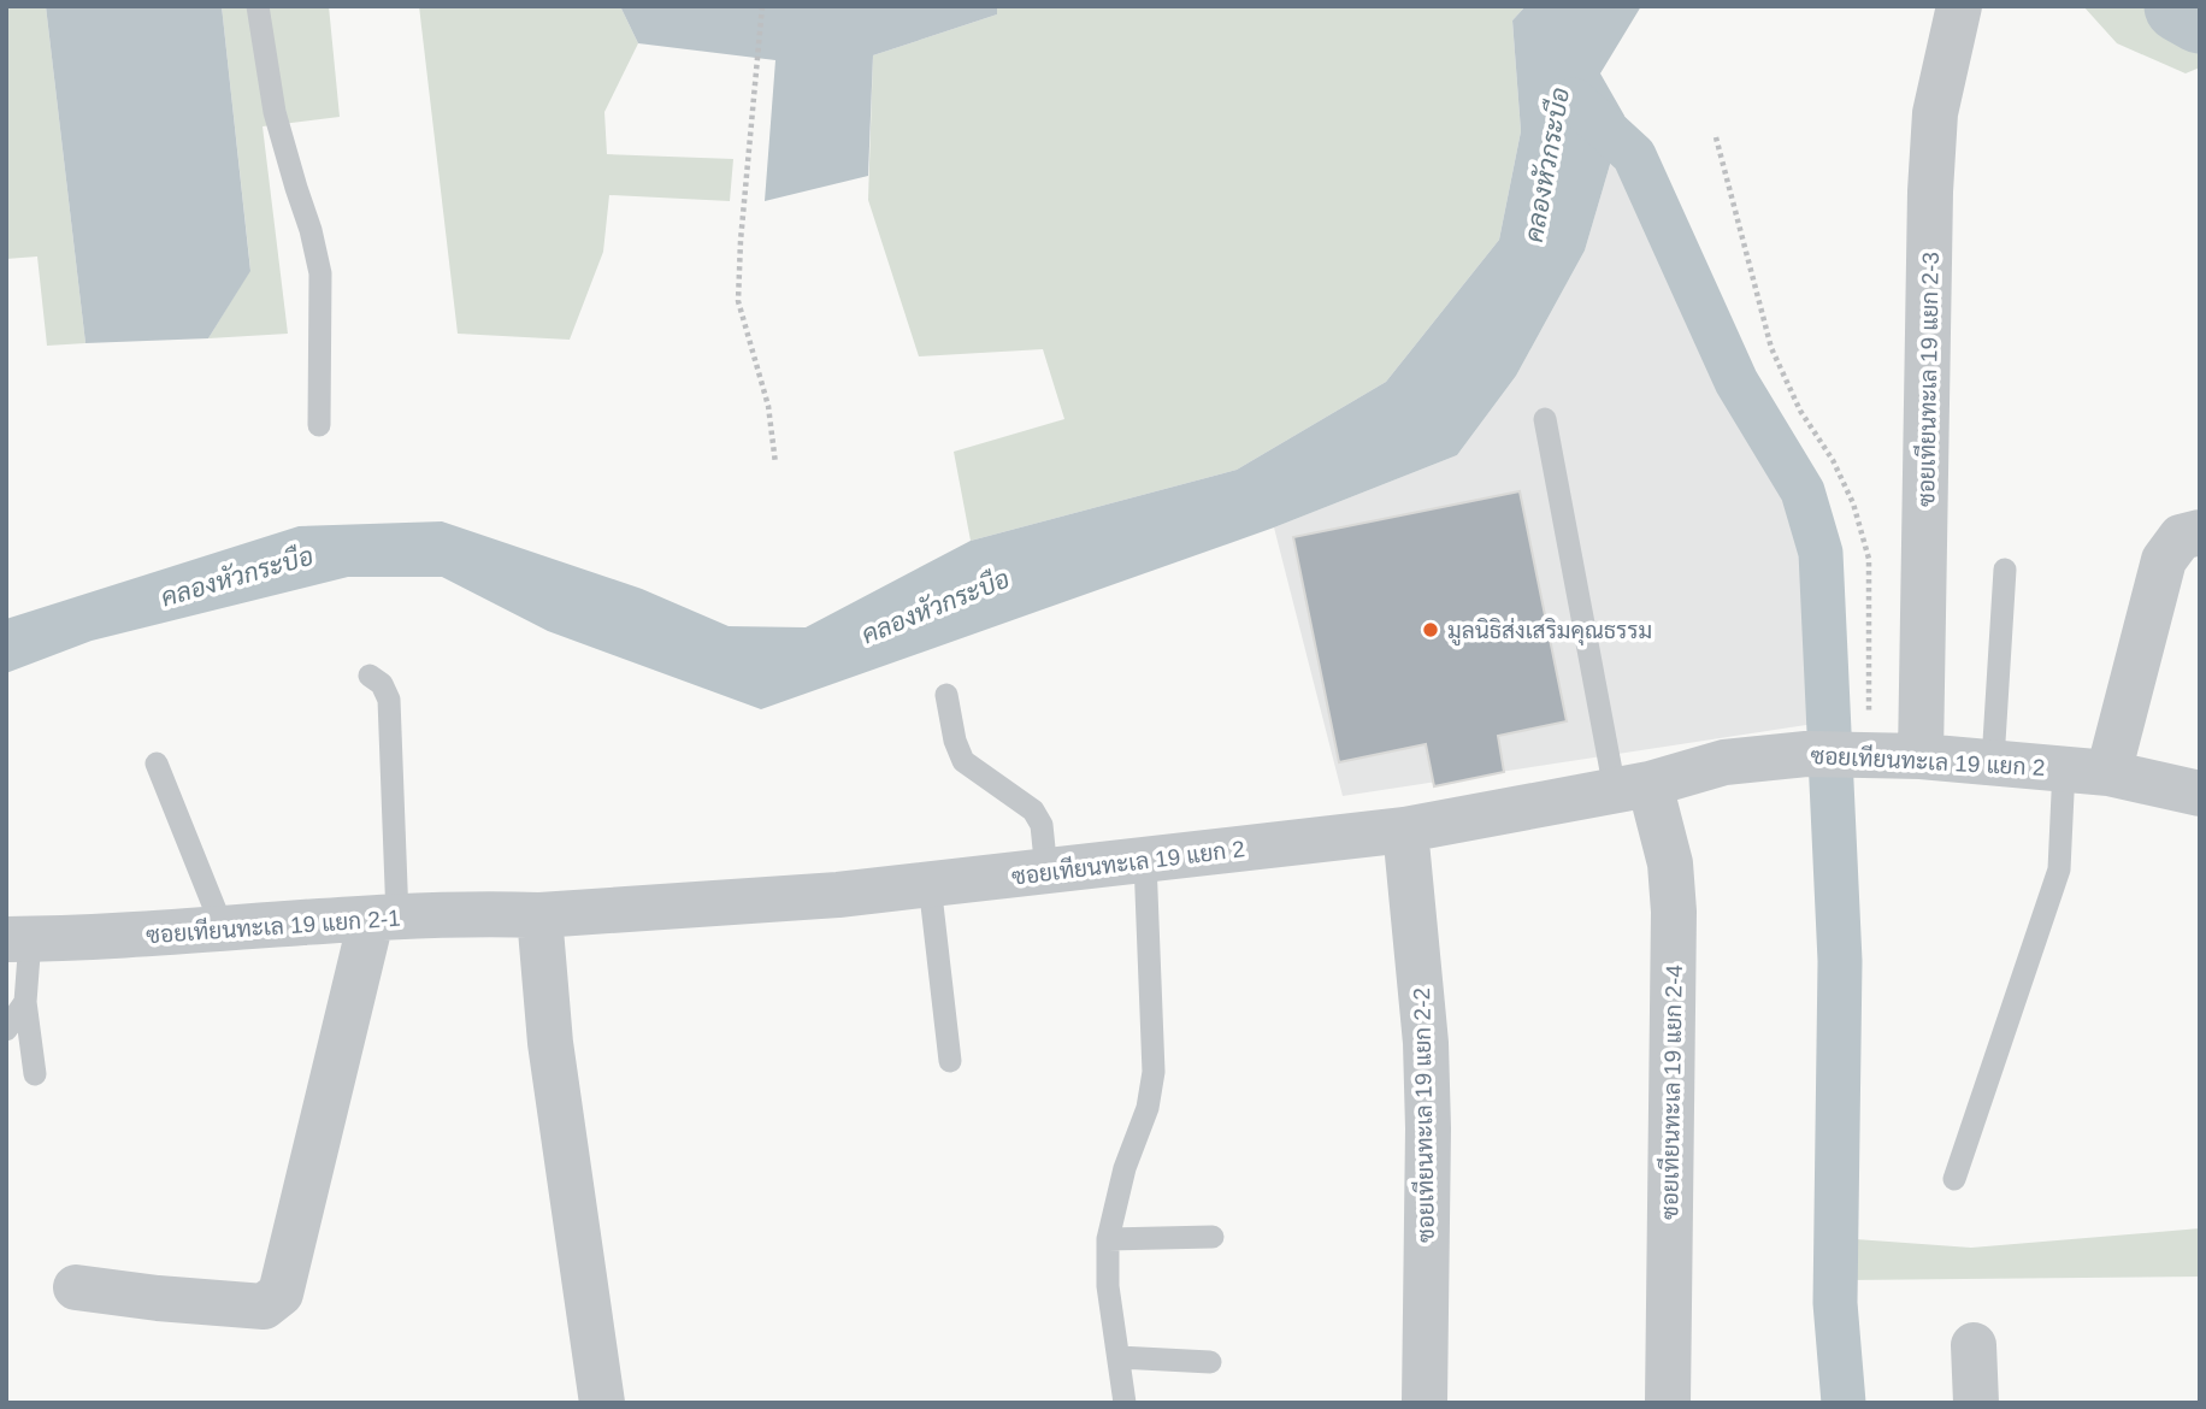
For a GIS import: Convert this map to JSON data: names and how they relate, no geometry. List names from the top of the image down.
{
  "streets": {
    "street": [
      "ซอยเทียนทะเล 19 แยก 2-3",
      "ซอยเทียนทะเล 19 แยก 2",
      "ซอยเทียนทะเล 19 แยก 2-1",
      "ซอยเทียนทะเล 19 แยก 2-4",
      "ซอยเทียนทะเล 19 แยก 2-2"
    ]
  },
  "crossings": [
    ["ซอยเทียนทะเล 19 แยก 2-3", "ซอยเทียนทะเล 19 แยก 2"],
    ["ซอยเทียนทะเล 19 แยก 2", "ซอยเทียนทะเล 19 แยก 2-1"],
    ["ซอยเทียนทะเล 19 แยก 2", "ซอยเทียนทะเล 19 แยก 2-4"],
    ["ซอยเทียนทะเล 19 แยก 2", "ซอยเทียนทะเล 19 แยก 2-2"]
  ],
  "water": ["คลองหัวกระบือ"],
  "places": ["มูลนิธิส่งเสริมคุณธรรม"]
}
